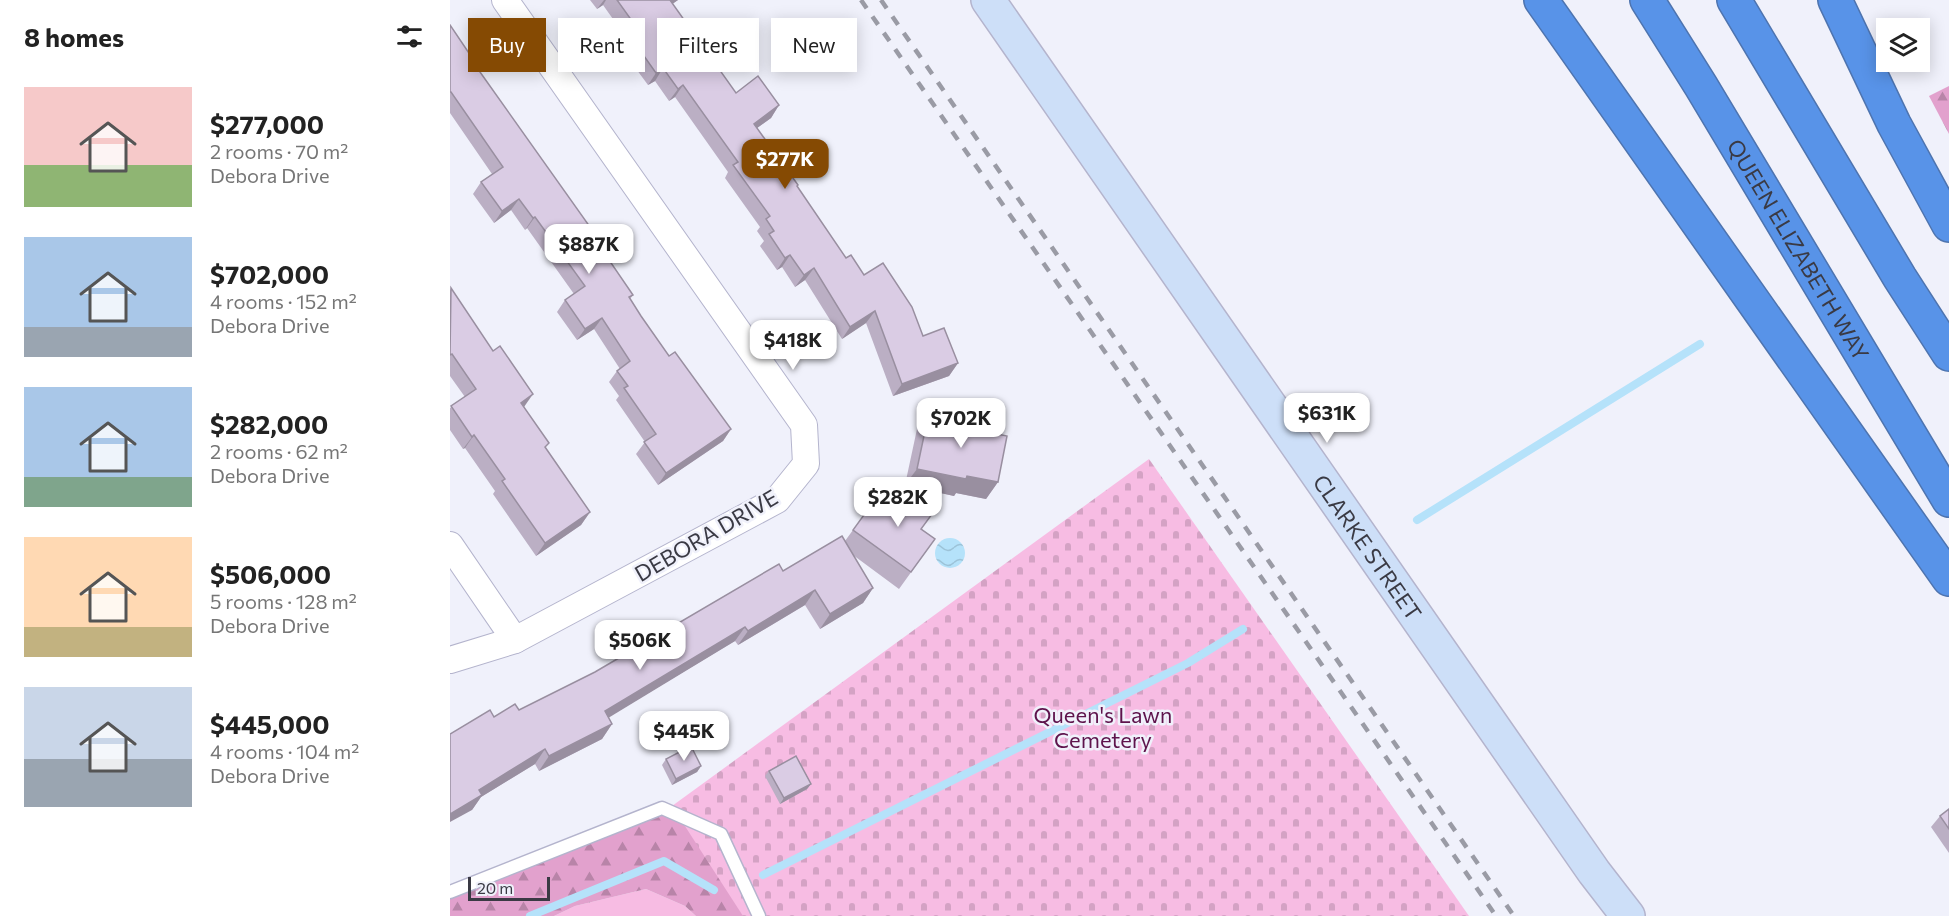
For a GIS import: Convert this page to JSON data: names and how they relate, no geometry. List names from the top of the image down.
{
  "streets": {
    "highway": ["QUEEN ELIZABETH WAY"],
    "street": ["DEBORA DRIVE", "CLARKE STREET"]
  },
  "parks": ["Queen's Lawn Cemetery"],
  "scale_bar": "20 m",
  "page": {
    "heading": "8 homes",
    "chip": [
      "Buy",
      "Rent",
      "Filters",
      "New"
    ],
    "list": [
      {
        "name": "$277,000",
        "note": "2 rooms · 70 m² · Debora Drive"
      },
      {
        "name": "$702,000",
        "note": "4 rooms · 152 m² · Debora Drive"
      },
      {
        "name": "$282,000",
        "note": "2 rooms · 62 m² · Debora Drive"
      },
      {
        "name": "$506,000",
        "note": "5 rooms · 128 m² · Debora Drive"
      },
      {
        "name": "$445,000",
        "note": "4 rooms · 104 m² · Debora Drive"
      }
    ],
    "price": [
      "$277K",
      "$887K",
      "$418K",
      "$631K",
      "$702K",
      "$282K",
      "$506K",
      "$445K"
    ],
    "scale": "20 m"
  }
}
